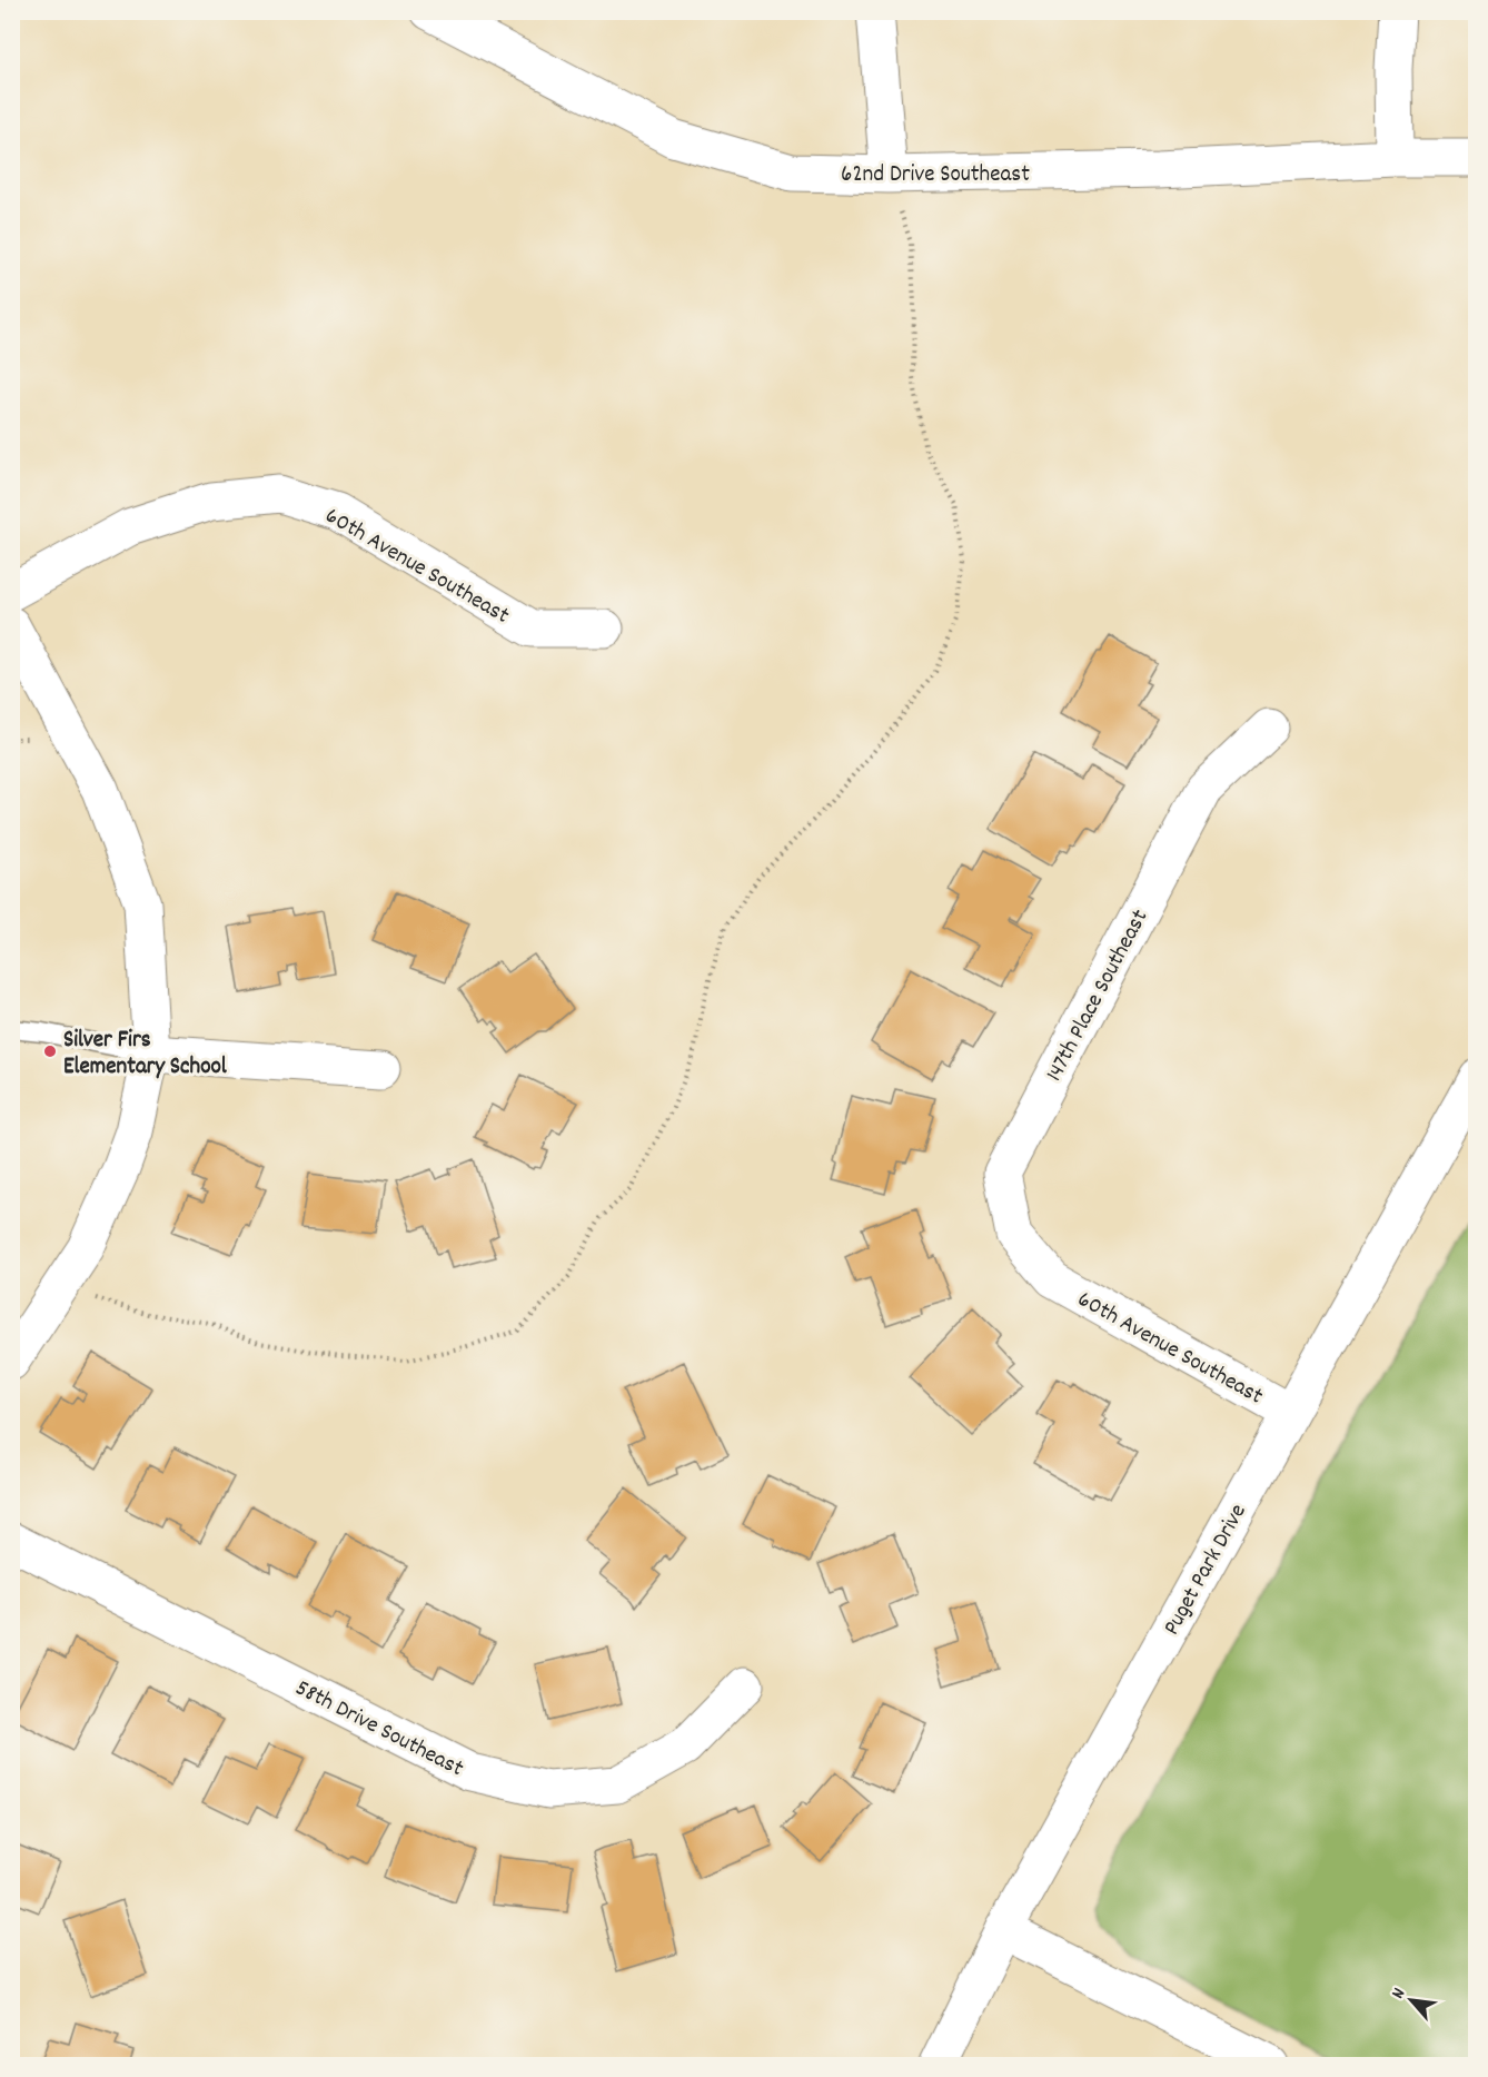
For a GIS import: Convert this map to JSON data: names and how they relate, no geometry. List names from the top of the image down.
{
  "streets": {
    "street": [
      "62nd Drive Southeast",
      "60th Avenue Southeast",
      "147th Place Southeast",
      "Puget Park Drive",
      "58th Drive Southeast"
    ]
  },
  "crossings": [
    ["60th Avenue Southeast", "147th Place Southeast"],
    ["60th Avenue Southeast", "Puget Park Drive"]
  ],
  "places": ["Silver Firs Elementary School"],
  "north": "top left"
}
